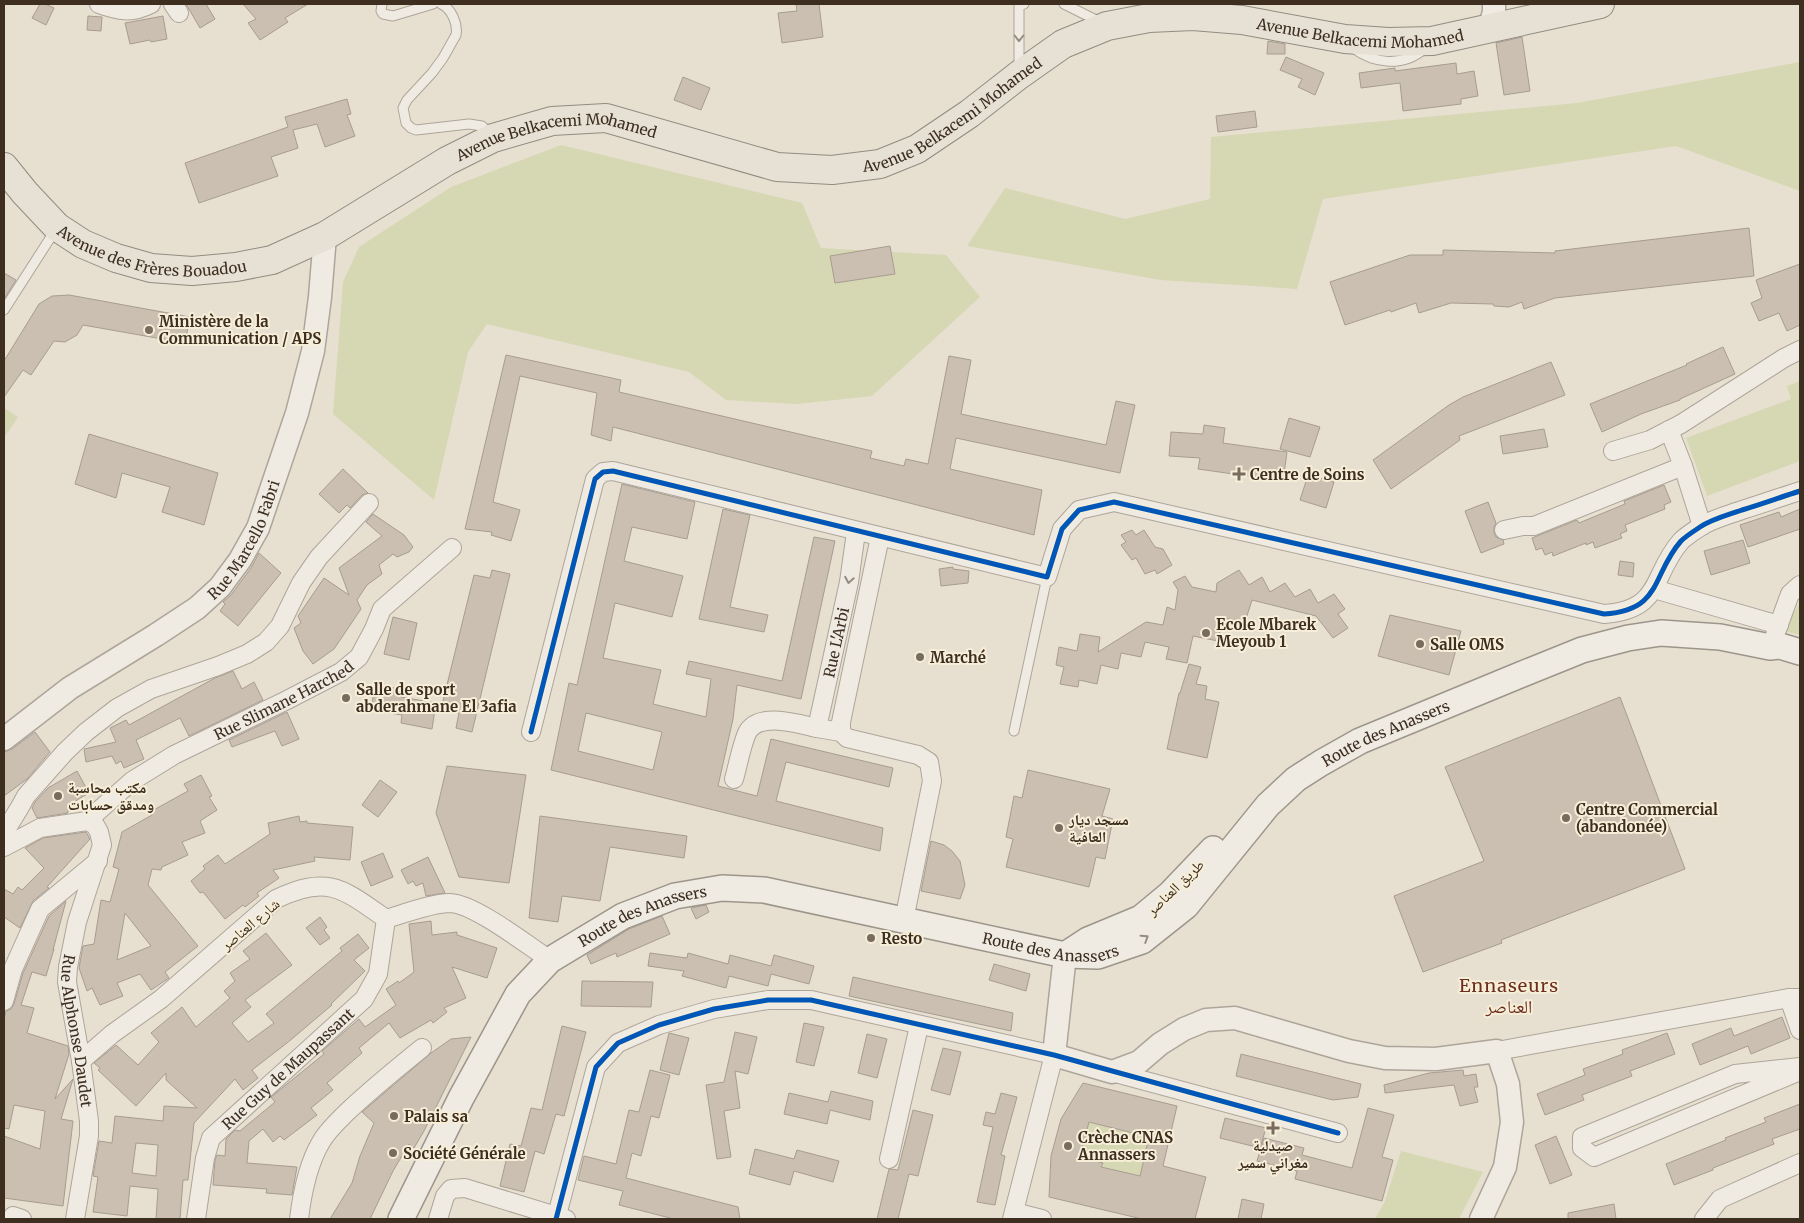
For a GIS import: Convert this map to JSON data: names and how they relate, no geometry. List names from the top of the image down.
{
  "streets": {
    "main road": ["Avenue Belkacemi Mohamed", "Avenue des Frères Bouadou", "Route des Anassers"],
    "street": [
      "Rue Marcello Fabri",
      "Rue L'Arbi",
      "Rue Slimane Harched",
      "شارع العناصر",
      "Rue Alphonse Daudet",
      "Rue Guy de Maupassant"
    ]
  },
  "crossings": [
    ["Avenue Belkacemi Mohamed", "Avenue des Frères Bouadou"],
    ["Avenue Belkacemi Mohamed", "Rue Marcello Fabri"],
    ["Avenue des Frères Bouadou", "Rue Marcello Fabri"],
    ["Rue Slimane Harched", "Rue Alphonse Daudet"],
    ["شارع العناصر", "Rue Alphonse Daudet"],
    ["شارع العناصر", "Rue Guy de Maupassant"]
  ],
  "districts": ["Ennaseurs العناصر"],
  "places": {
    "other": [
      "Ministère de la Communication / APS",
      "Ecole Mbarek Meyoub 1",
      "Salle OMS",
      "Marché",
      "Salle de sport abderahmane El 3afia",
      "مكتب محاسبة ومدقق حسابات",
      "Centre Commercial (abandonée)",
      "مسجد ديار العافية",
      "Resto",
      "Palais sa",
      "Crèche CNAS Annassers",
      "Société Générale"
    ],
    "health": ["Centre de Soins", "صيدلية مغراني سمير"]
  }
}
